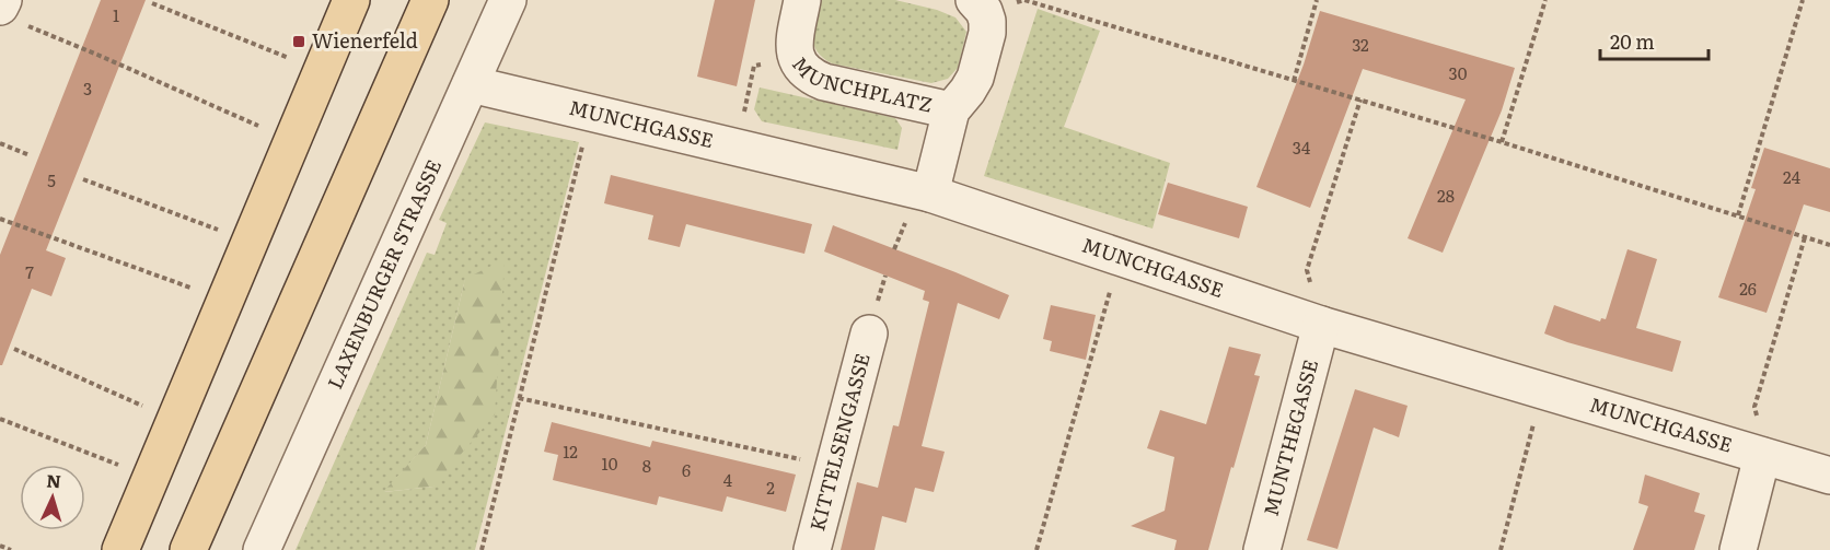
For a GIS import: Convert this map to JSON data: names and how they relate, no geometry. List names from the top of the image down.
{
  "streets": {
    "street": [
      "MUNCHPLATZ",
      "MUNCHGASSE",
      "LAXENBURGER STRASSE",
      "MUNTHEGASSE",
      "KITTELSENGASSE"
    ]
  },
  "crossings": [
    ["MUNCHPLATZ", "MUNCHGASSE"],
    ["MUNCHGASSE", "LAXENBURGER STRASSE"],
    ["MUNCHGASSE", "MUNTHEGASSE"]
  ],
  "places": {
    "transit": ["Wienerfeld"]
  },
  "house_numbers": [
    "1",
    "32",
    "30",
    "3",
    "34",
    "24",
    "5",
    "28",
    "7",
    "26",
    "12",
    "10",
    "8",
    "6",
    "4",
    "2"
  ],
  "scale_bar": "20 m",
  "north": "top"
}
